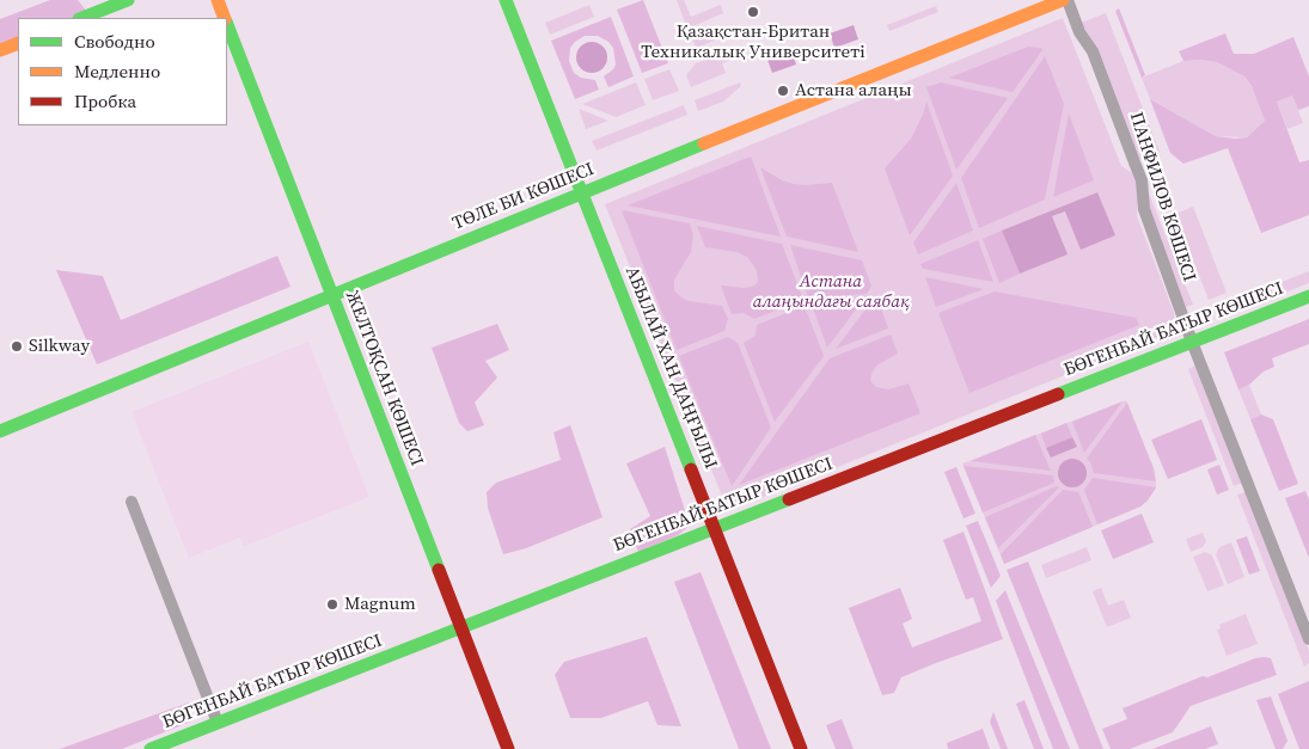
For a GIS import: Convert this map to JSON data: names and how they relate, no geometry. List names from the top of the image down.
{
  "streets": {
    "street": [
      "ТӨЛЕ БИ КӨШЕСІ",
      "ПАНФИЛОВ КӨШЕСІ",
      "БӨГЕНБАЙ БАТЫР КӨШЕСІ",
      "АБЫЛАЙ ХАН ДАҢҒЫЛЫ",
      "ЖЕЛТОҚСАН КӨШЕСІ"
    ]
  },
  "crossings": [
    ["ТӨЛЕ БИ КӨШЕСІ", "ПАНФИЛОВ КӨШЕСІ"],
    ["ТӨЛЕ БИ КӨШЕСІ", "АБЫЛАЙ ХАН ДАҢҒЫЛЫ"],
    ["ТӨЛЕ БИ КӨШЕСІ", "ЖЕЛТОҚСАН КӨШЕСІ"],
    ["ПАНФИЛОВ КӨШЕСІ", "БӨГЕНБАЙ БАТЫР КӨШЕСІ"],
    ["БӨГЕНБАЙ БАТЫР КӨШЕСІ", "АБЫЛАЙ ХАН ДАҢҒЫЛЫ"],
    ["БӨГЕНБАЙ БАТЫР КӨШЕСІ", "ЖЕЛТОҚСАН КӨШЕСІ"]
  ],
  "parks": ["Астана алаңындағы саябақ"],
  "places": [
    "Қазақстан-Британ Техникалық Университеті",
    "Астана алаңы",
    "Silkway",
    "Magnum"
  ],
  "legend": ["Свободно", "Медленно", "Пробка"]
}
